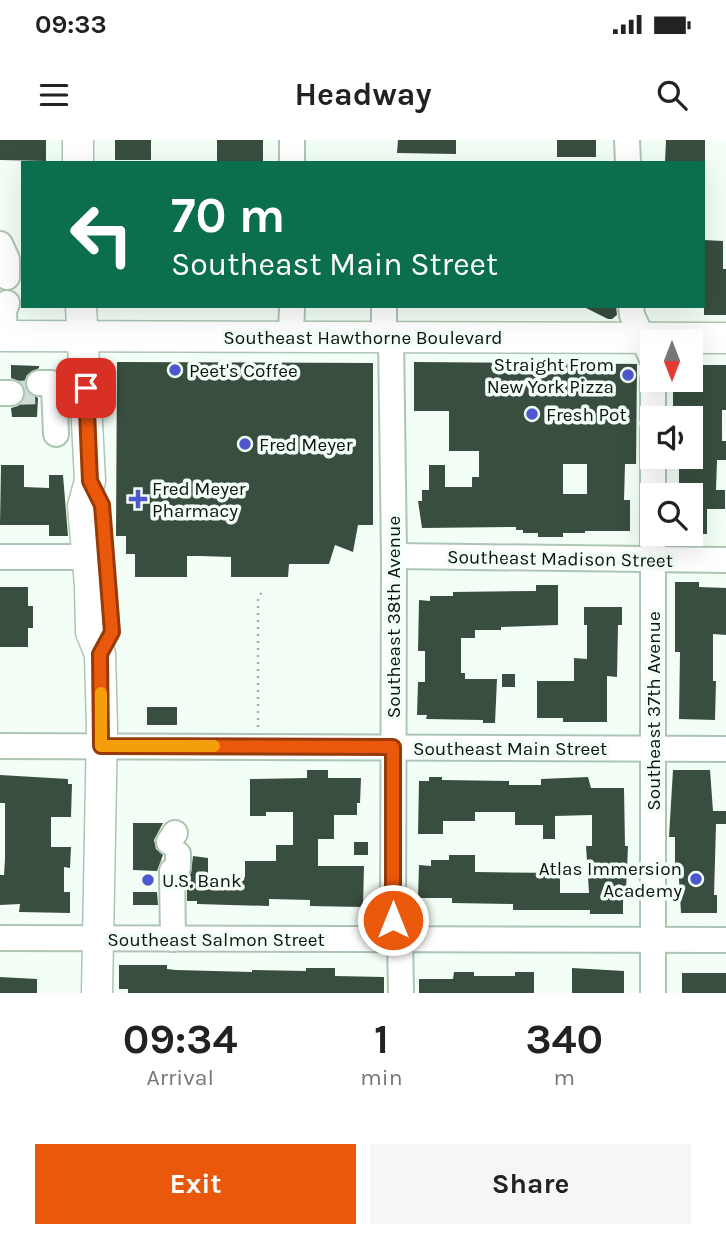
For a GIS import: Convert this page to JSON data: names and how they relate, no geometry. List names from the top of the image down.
{
  "streets": {
    "main road": ["Southeast Hawthorne Boulevard"],
    "street": [
      "Southeast Madison Street",
      "Southeast 38th Avenue",
      "Southeast 37th Avenue",
      "Southeast Main Street",
      "Southeast Salmon Street"
    ]
  },
  "crossings": [
    ["Southeast Hawthorne Boulevard", "Southeast 38th Avenue"],
    ["Southeast Madison Street", "Southeast 38th Avenue"],
    ["Southeast Madison Street", "Southeast 37th Avenue"],
    ["Southeast 38th Avenue", "Southeast Main Street"],
    ["Southeast 38th Avenue", "Southeast Salmon Street"],
    ["Southeast 37th Avenue", "Southeast Main Street"],
    ["Southeast 37th Avenue", "Southeast Salmon Street"]
  ],
  "places": {
    "other": [
      "Peet's Coffee",
      "Straight From New York Pizza",
      "Fresh Pot",
      "Fred Meyer",
      "Atlas Immersion Academy",
      "U.S. Bank"
    ],
    "health": ["Fred Meyer Pharmacy"]
  },
  "north": "bottom",
  "page": {
    "status": "09:33",
    "header": "Headway",
    "turn": ["70 m", "Southeast Main Street"],
    "eta": [
      "09:34",
      "Arrival",
      "1",
      "min",
      "340",
      "m"
    ],
    "buttons": ["Exit", "Share"]
  }
}
